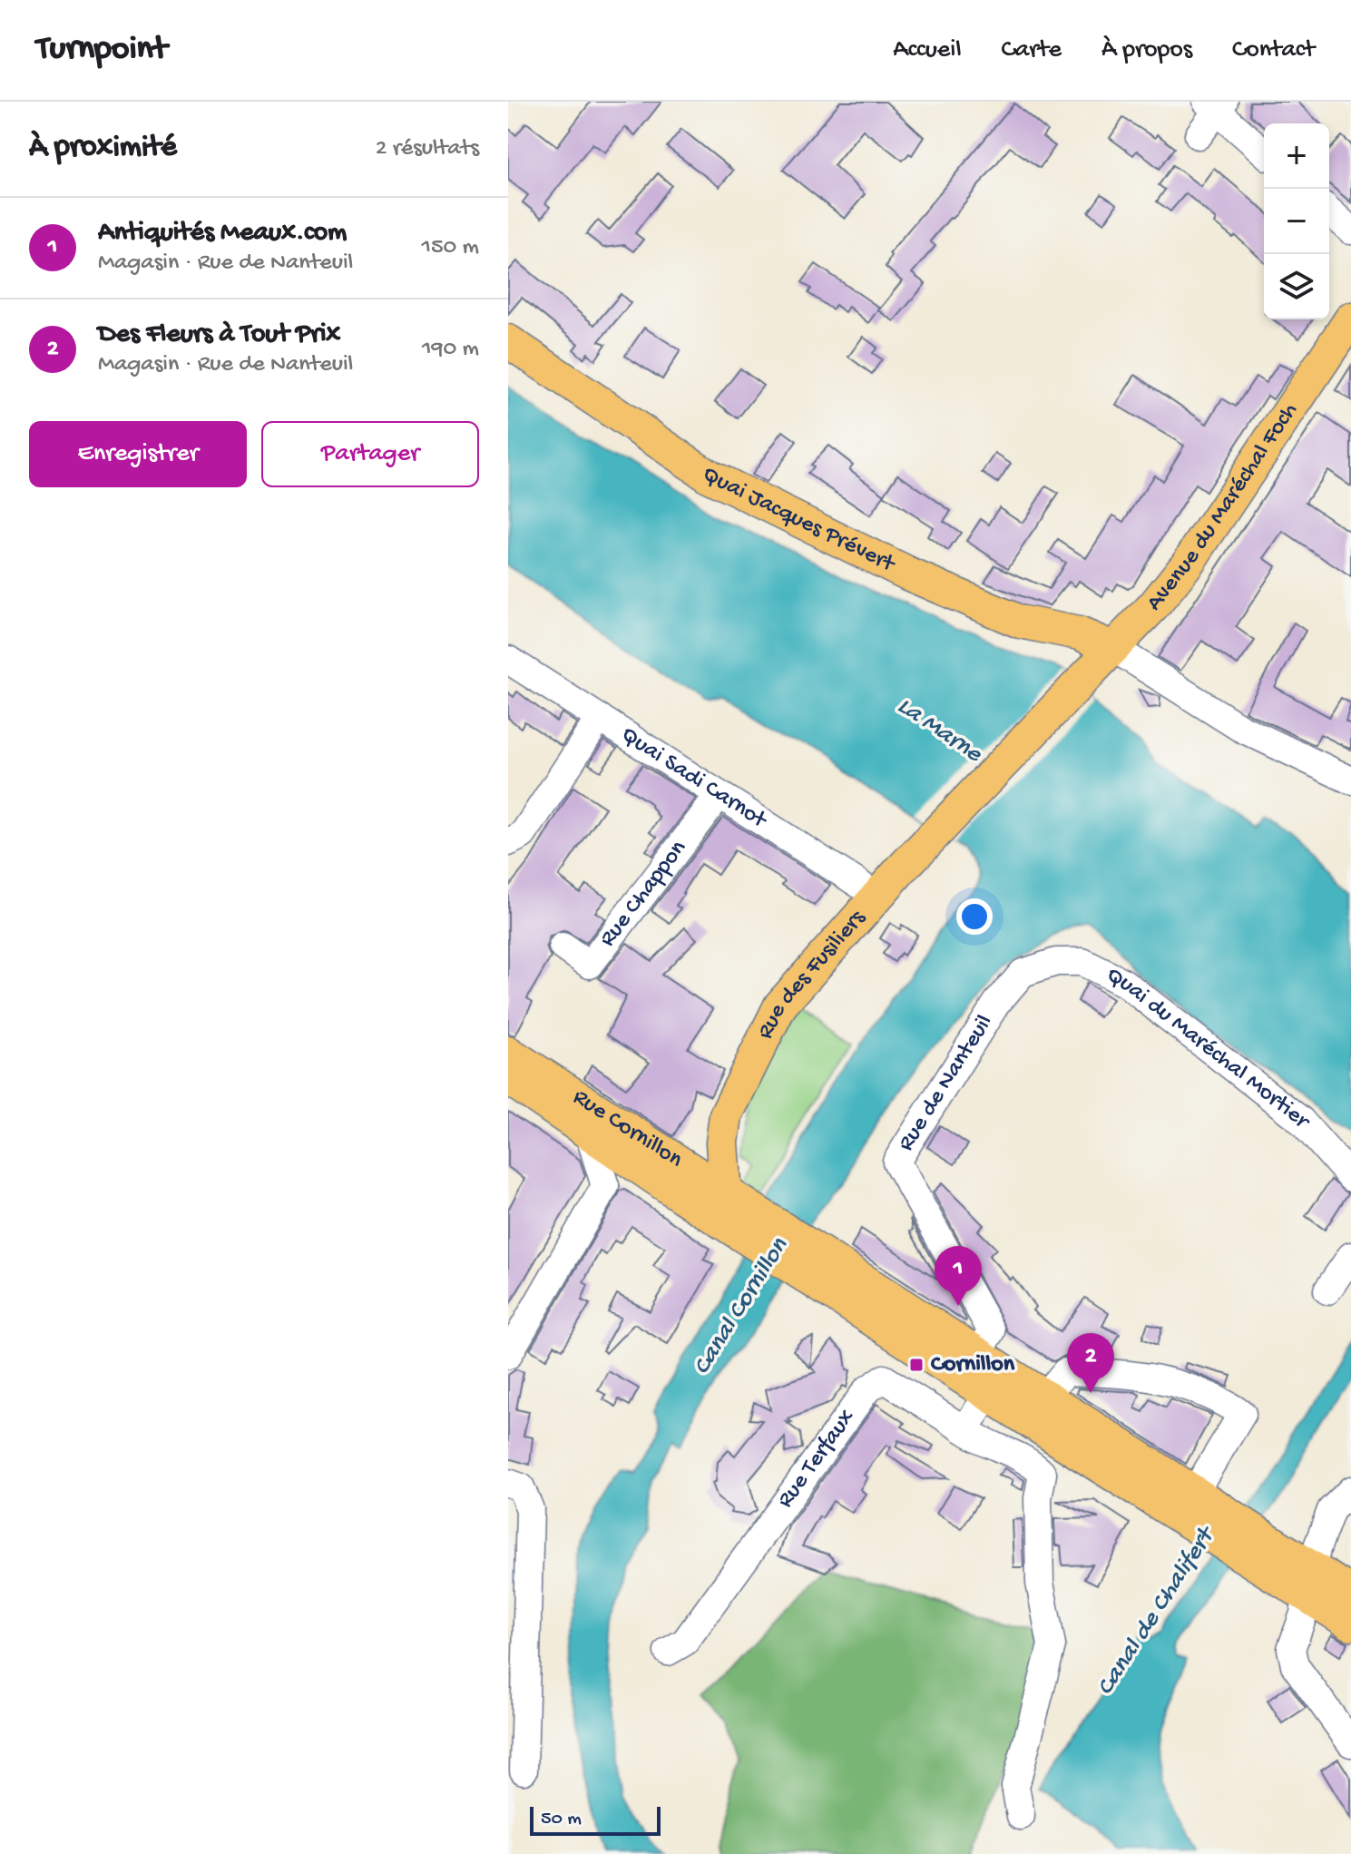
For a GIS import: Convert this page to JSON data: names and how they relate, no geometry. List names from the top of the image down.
{
  "streets": {
    "main road": [
      "Avenue du Maréchal Foch",
      "Quai Jacques Prévert",
      "Rue des Fusiliers",
      "Rue Cornillon"
    ],
    "street": [
      "Quai Sadi Carnot",
      "Rue Chappon",
      "Quai du Maréchal Mortier",
      "Rue de Nanteuil",
      "Rue Terfaux"
    ]
  },
  "crossings": [
    ["Avenue du Maréchal Foch", "Quai Jacques Prévert"],
    ["Avenue du Maréchal Foch", "Rue des Fusiliers"],
    ["Quai Sadi Carnot", "Rue Chappon"],
    ["Quai Sadi Carnot", "Rue des Fusiliers"],
    ["Rue des Fusiliers", "Rue Cornillon"],
    ["Quai du Maréchal Mortier", "Rue de Nanteuil"]
  ],
  "water": ["La Marne", "Canal Cornillon", "Canal de Chalifert"],
  "places": {
    "transit": ["Cornillon"]
  },
  "scale_bar": "50 m",
  "page": {
    "header": "Turnpoint",
    "nav": [
      "Accueil",
      "Carte",
      "À propos",
      "Contact"
    ],
    "heading": ["À proximité", "2 résultats"],
    "map_buttons": ["+", "−"],
    "list": [
      {
        "mark": "1",
        "name": "Antiquités Meaux.com",
        "note": "Magasin · Rue de Nanteuil",
        "value": "150 m"
      },
      {
        "mark": "2",
        "name": "Des Fleurs à Tout Prix",
        "note": "Magasin · Rue de Nanteuil",
        "value": "190 m"
      }
    ],
    "buttons": ["Enregistrer", "Partager"],
    "pins": ["1", "2"],
    "scale": "50 m"
  }
}
